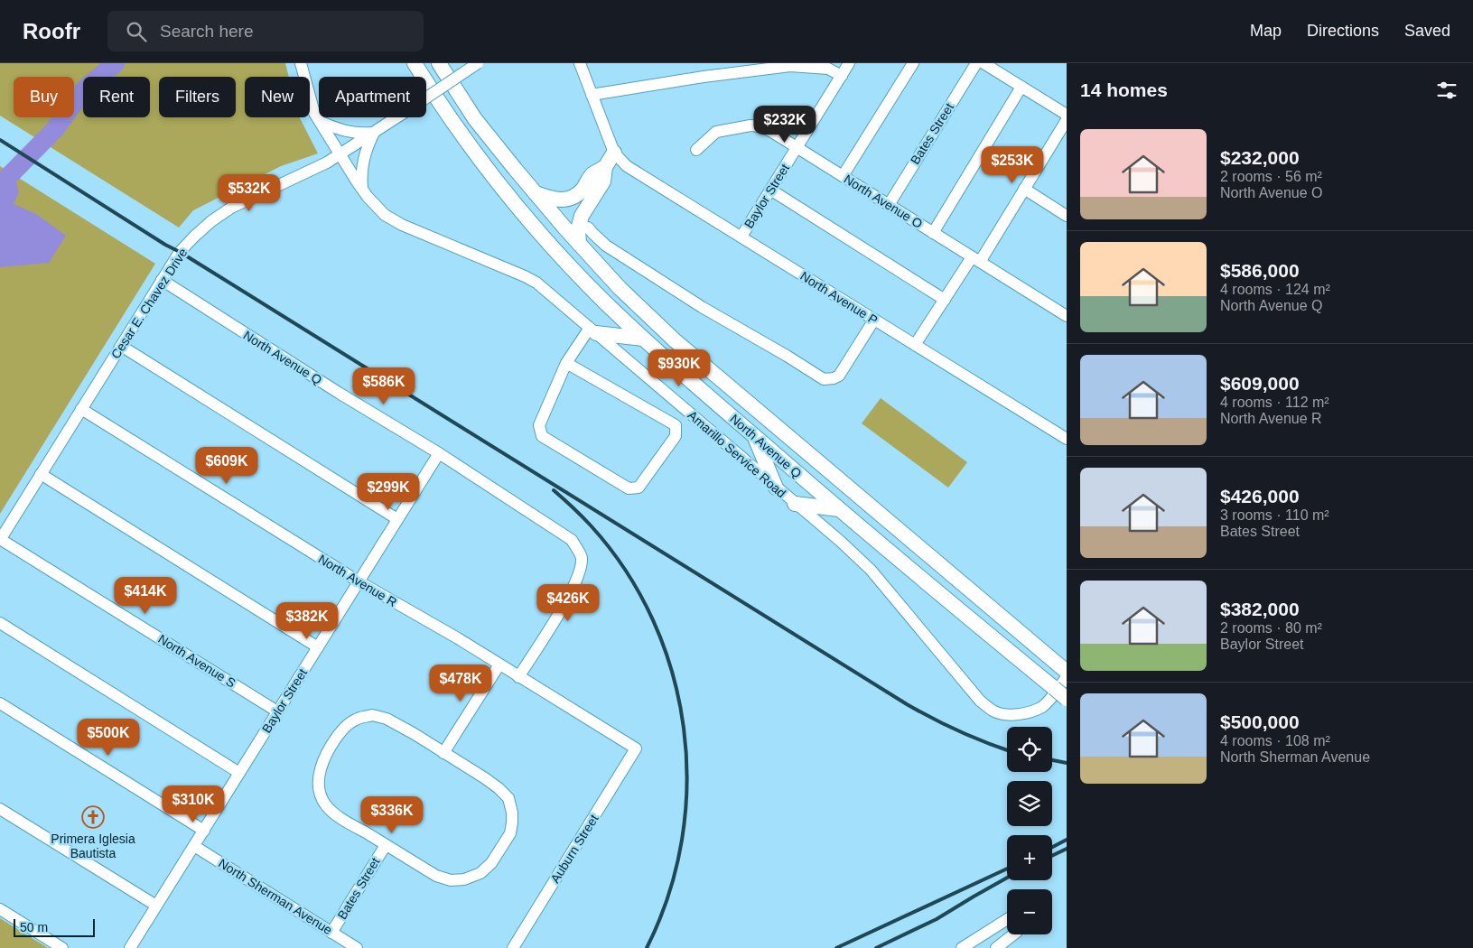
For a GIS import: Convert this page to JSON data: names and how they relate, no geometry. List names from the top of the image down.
{
  "streets": {
    "main road": ["North Avenue Q"],
    "street": [
      "Bates Street",
      "Baylor Street",
      "North Avenue O",
      "North Avenue P",
      "Cesar E. Chavez Drive",
      "Amarillo Service Road",
      "North Avenue R",
      "North Avenue S",
      "Auburn Street",
      "North Sherman Avenue"
    ]
  },
  "crossings": [
    ["Bates Street", "North Avenue O"],
    ["Bates Street", "North Sherman Avenue"],
    ["Baylor Street", "North Avenue O"],
    ["Baylor Street", "North Avenue P"],
    ["Baylor Street", "North Avenue Q"],
    ["Baylor Street", "North Avenue R"],
    ["Baylor Street", "North Avenue S"],
    ["Baylor Street", "North Sherman Avenue"],
    ["Cesar E. Chavez Drive", "North Avenue Q"],
    ["Cesar E. Chavez Drive", "Amarillo Service Road"],
    ["Cesar E. Chavez Drive", "North Avenue R"],
    ["Cesar E. Chavez Drive", "North Avenue S"],
    ["North Avenue Q", "Amarillo Service Road"],
    ["North Avenue Q", "North Avenue R"],
    ["North Avenue R", "Auburn Street"]
  ],
  "places": {
    "church": ["Primera Iglesia Bautista"]
  },
  "scale_bar": "50 m",
  "page": {
    "header": "Roofr",
    "search": "Search here",
    "nav": ["Map", "Directions", "Saved"],
    "heading": "14 homes",
    "chip": [
      "Buy",
      "Rent",
      "Filters",
      "New",
      "Apartment"
    ],
    "price": [
      "$232K",
      "$253K",
      "$532K",
      "$930K",
      "$586K",
      "$609K",
      "$299K",
      "$414K",
      "$426K",
      "$382K",
      "$478K",
      "$500K",
      "$310K",
      "$336K"
    ],
    "list": [
      {
        "name": "$232,000",
        "note": "2 rooms · 56 m² · North Avenue O"
      },
      {
        "name": "$586,000",
        "note": "4 rooms · 124 m² · North Avenue Q"
      },
      {
        "name": "$609,000",
        "note": "4 rooms · 112 m² · North Avenue R"
      },
      {
        "name": "$426,000",
        "note": "3 rooms · 110 m² · Bates Street"
      },
      {
        "name": "$382,000",
        "note": "2 rooms · 80 m² · Baylor Street"
      },
      {
        "name": "$500,000",
        "note": "4 rooms · 108 m² · North Sherman Avenue"
      }
    ],
    "map_buttons": ["+", "−"],
    "scale": "50 m"
  }
}
